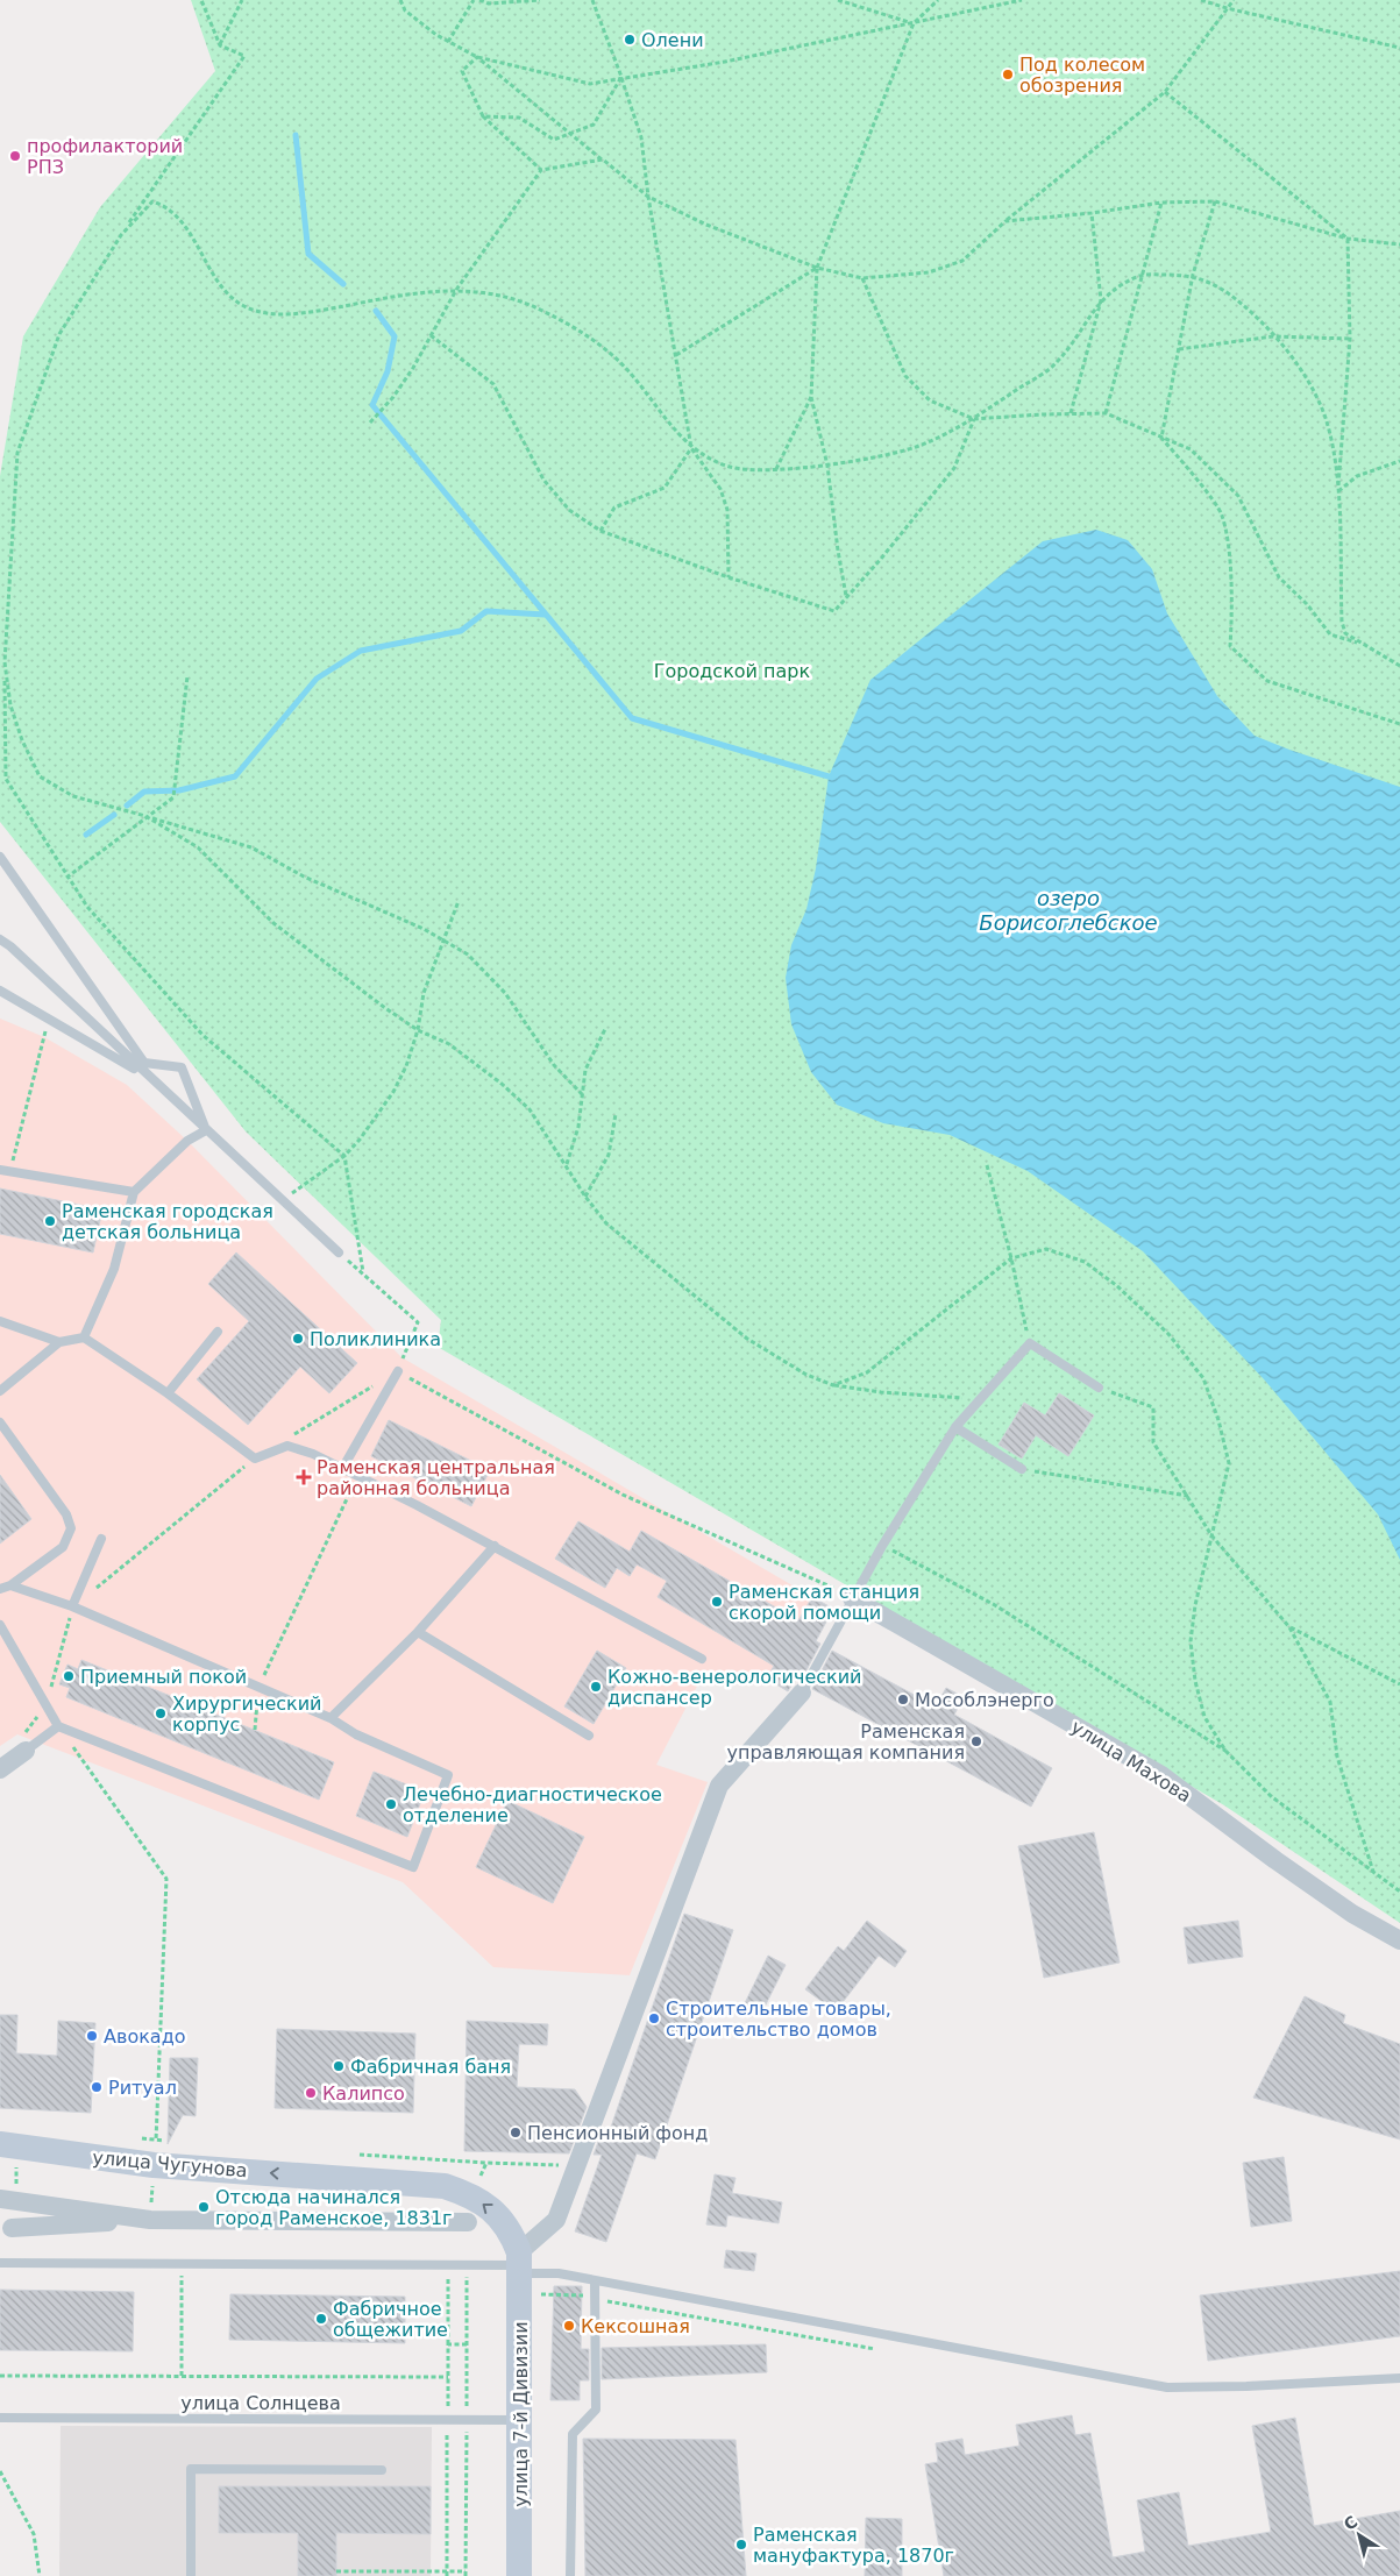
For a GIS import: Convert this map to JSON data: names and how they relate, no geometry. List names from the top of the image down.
{
  "streets": {
    "main road": ["улица Чугунова", "улица 7-й Дивизии"],
    "street": ["улица Махова"],
    "lane": ["улица Солнцева"]
  },
  "crossings": [
    ["улица Чугунова", "улица 7-й Дивизии"],
    ["улица Солнцева", "улица 7-й Дивизии"]
  ],
  "one_way": ["улица Чугунова"],
  "water": ["озеро Борисоглебское"],
  "parks": ["Городской парк"],
  "places": {
    "other": [
      "Олени",
      "Под колесом обозрения",
      "профилакторий РПЗ",
      "Раменская городская детская больница",
      "Поликлиника",
      "Раменская станция скорой помощи",
      "Приемный покой",
      "Кожно-венерологический диспансер",
      "Мособлэнерго",
      "Хирургический корпус",
      "Раменская управляющая компания",
      "Лечебно-диагностическое отделение",
      "Строительные товары, строительство домов",
      "Авокадо",
      "Фабричная баня",
      "Ритуал",
      "Калипсо",
      "Пенсионный фонд",
      "Отсюда начинался город Раменское, 1831г",
      "Фабричное общежитие",
      "Кексошная",
      "Раменская мануфактура, 1870г"
    ],
    "health": ["Раменская центральная районная больница"]
  },
  "north": "top left"
}
